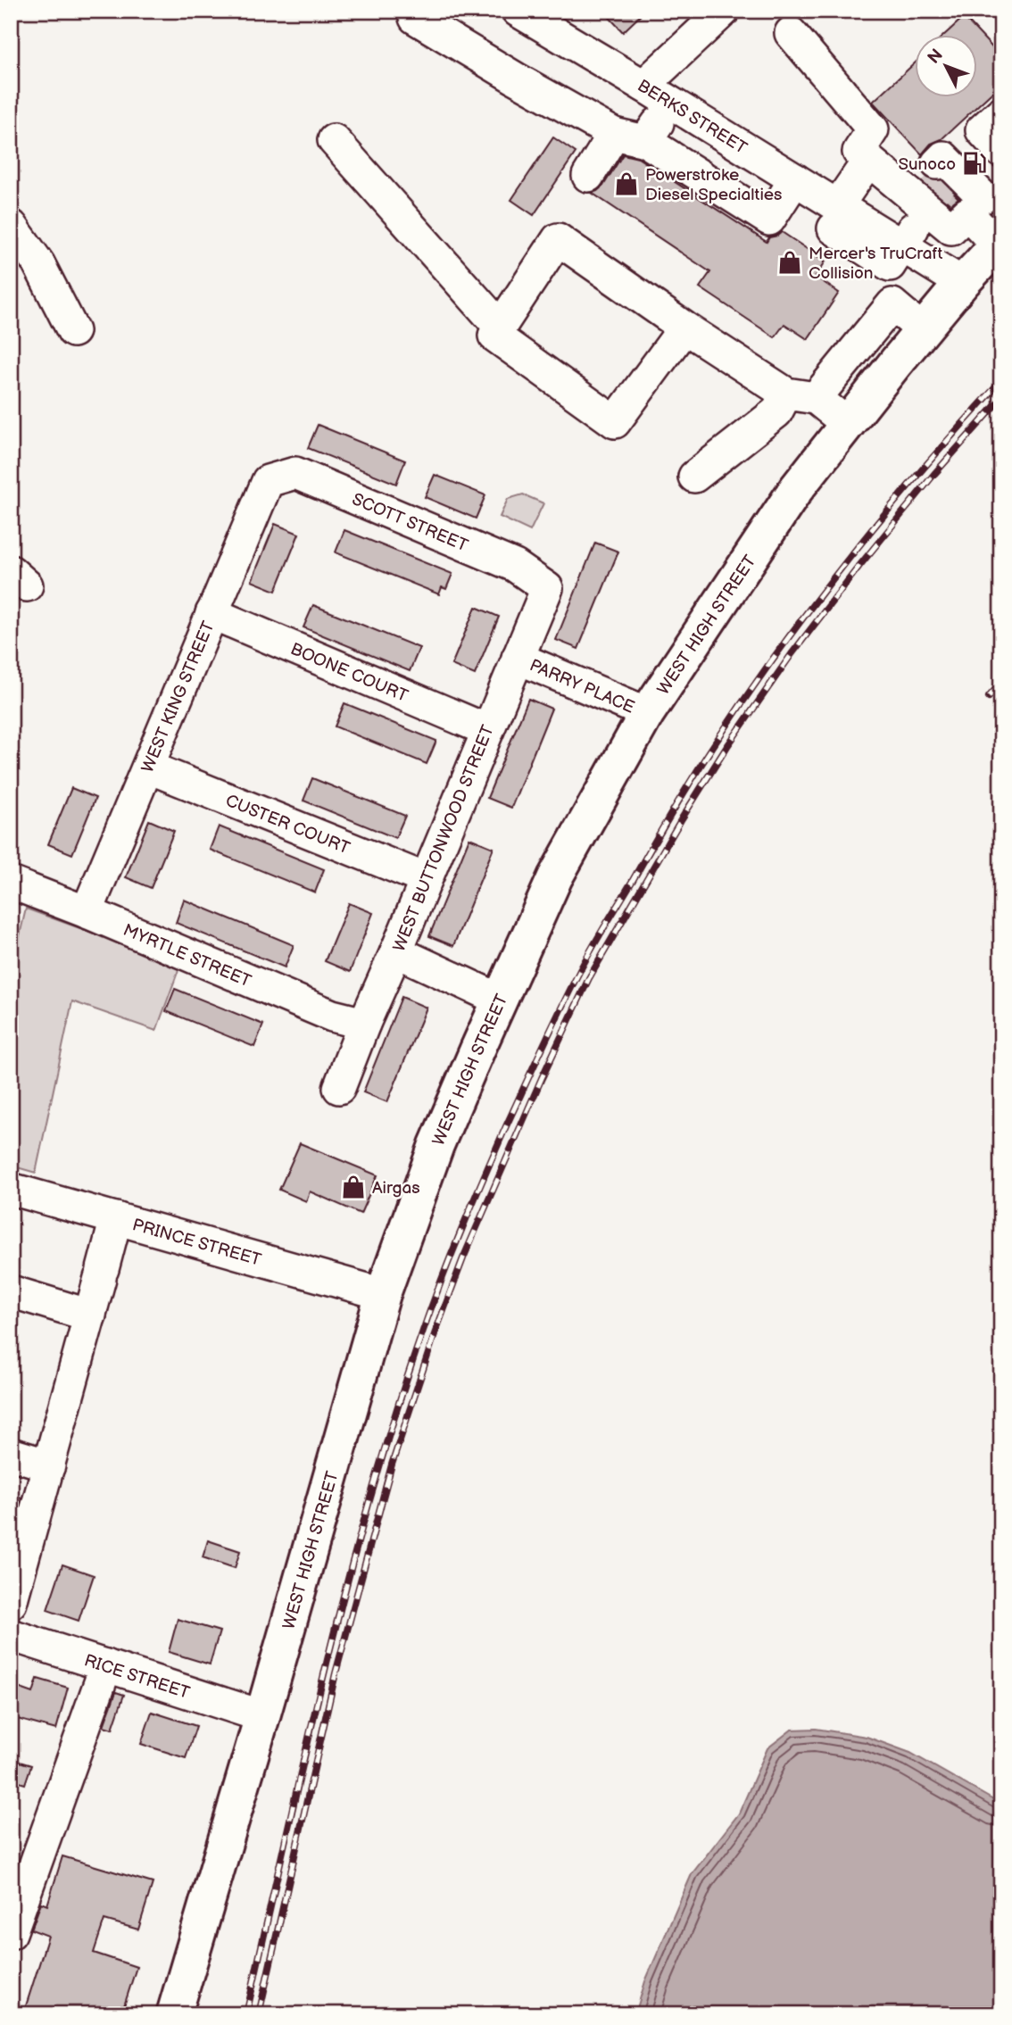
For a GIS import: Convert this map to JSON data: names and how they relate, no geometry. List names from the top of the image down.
{
  "streets": {
    "main road": ["WEST HIGH STREET"],
    "street": [
      "BERKS STREET",
      "SCOTT STREET",
      "BOONE COURT",
      "PARRY PLACE",
      "WEST KING STREET",
      "CUSTER COURT",
      "WEST BUTTONWOOD STREET",
      "MYRTLE STREET",
      "PRINCE STREET",
      "RICE STREET"
    ]
  },
  "crossings": [
    ["BERKS STREET", "WEST HIGH STREET"],
    ["SCOTT STREET", "WEST KING STREET"],
    ["SCOTT STREET", "WEST BUTTONWOOD STREET"],
    ["WEST HIGH STREET", "PARRY PLACE"],
    ["WEST HIGH STREET", "PRINCE STREET"],
    ["WEST HIGH STREET", "RICE STREET"],
    ["BOONE COURT", "WEST KING STREET"],
    ["BOONE COURT", "WEST BUTTONWOOD STREET"],
    ["PARRY PLACE", "WEST BUTTONWOOD STREET"],
    ["WEST KING STREET", "CUSTER COURT"],
    ["WEST KING STREET", "MYRTLE STREET"],
    ["CUSTER COURT", "WEST BUTTONWOOD STREET"],
    ["WEST BUTTONWOOD STREET", "MYRTLE STREET"]
  ],
  "places": {
    "fuel station": ["Sunoco"],
    "shop": ["Powerstroke Diesel Specialties", "Mercer's TruCraft Collision", "Airgas"]
  },
  "north": "top left"
}
